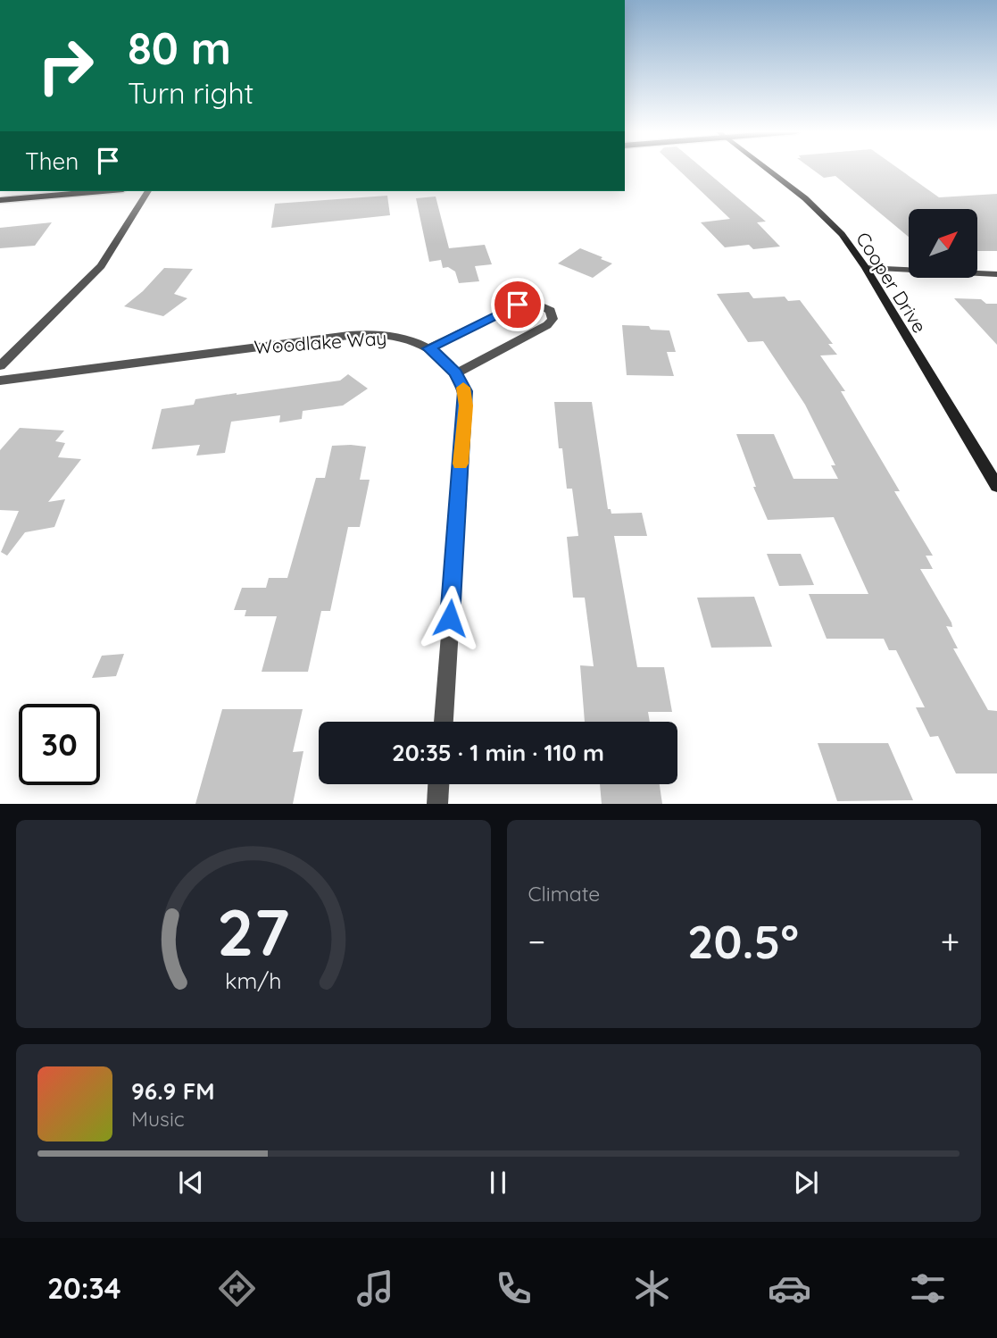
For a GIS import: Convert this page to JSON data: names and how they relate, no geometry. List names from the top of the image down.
{
  "streets": {
    "street": ["Cooper Drive", "Woodlake Way"]
  },
  "north": "top right",
  "page": {
    "turn": ["80 m", "Turn right"],
    "then": "Then",
    "limit": "30",
    "trip": "20:35 · 1 min · 110 m",
    "tile": "Climate",
    "heat": ["−", "20.5°", "+"],
    "song": ["96.9 FM", "Music"],
    "tabs": "20:34",
    "gauge": ["27", "km/h"]
  }
}
